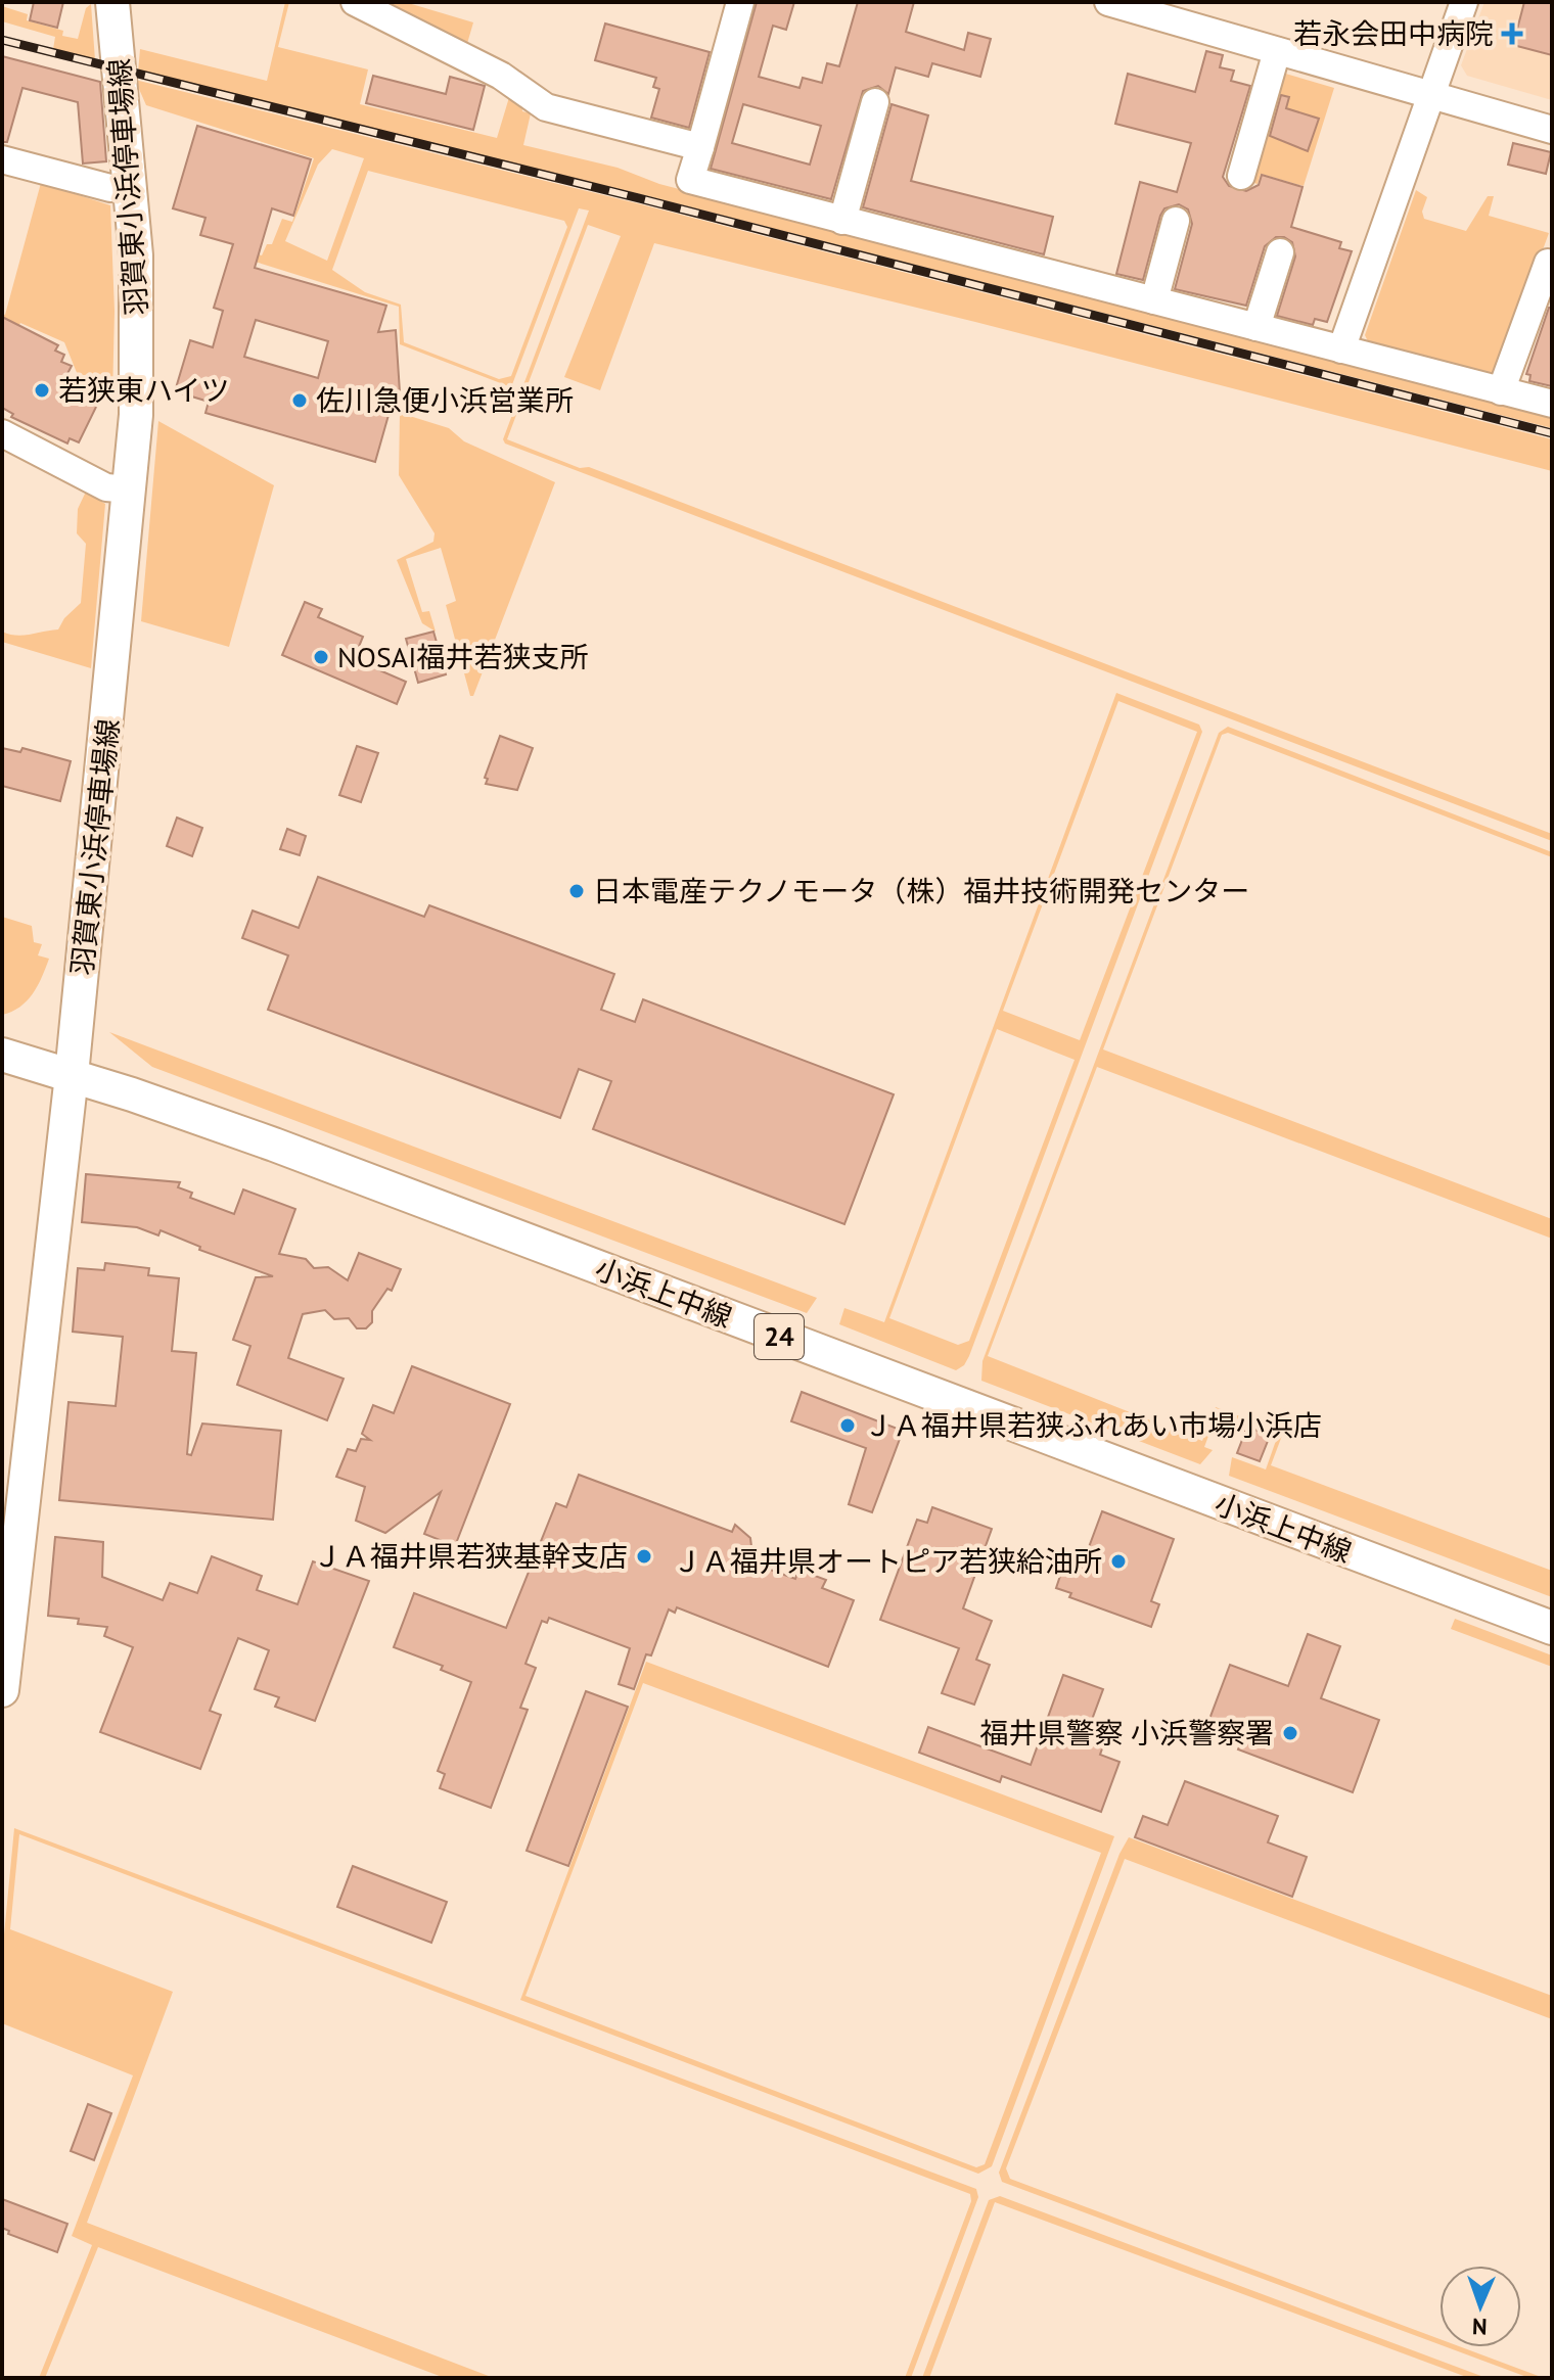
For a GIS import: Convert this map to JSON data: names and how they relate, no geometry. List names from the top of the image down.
{
  "streets": {
    "main road": ["羽賀東小浜停車場線", "小浜上中線", "24"]
  },
  "crossings": [
    ["羽賀東小浜停車場線", "小浜上中線"]
  ],
  "places": {
    "health": ["若永会田中病院"],
    "other": [
      "若狭東ハイツ",
      "佐川急便小浜営業所",
      "NOSAI福井若狭支所",
      "日本電産テクノモータ（株）福井技術開発センター",
      "ＪＡ福井県若狭ふれあい市場小浜店",
      "ＪＡ福井県若狭基幹支店",
      "ＪＡ福井県オートピア若狭給油所",
      "福井県警察 小浜警察署"
    ]
  },
  "north": "bottom"
}
